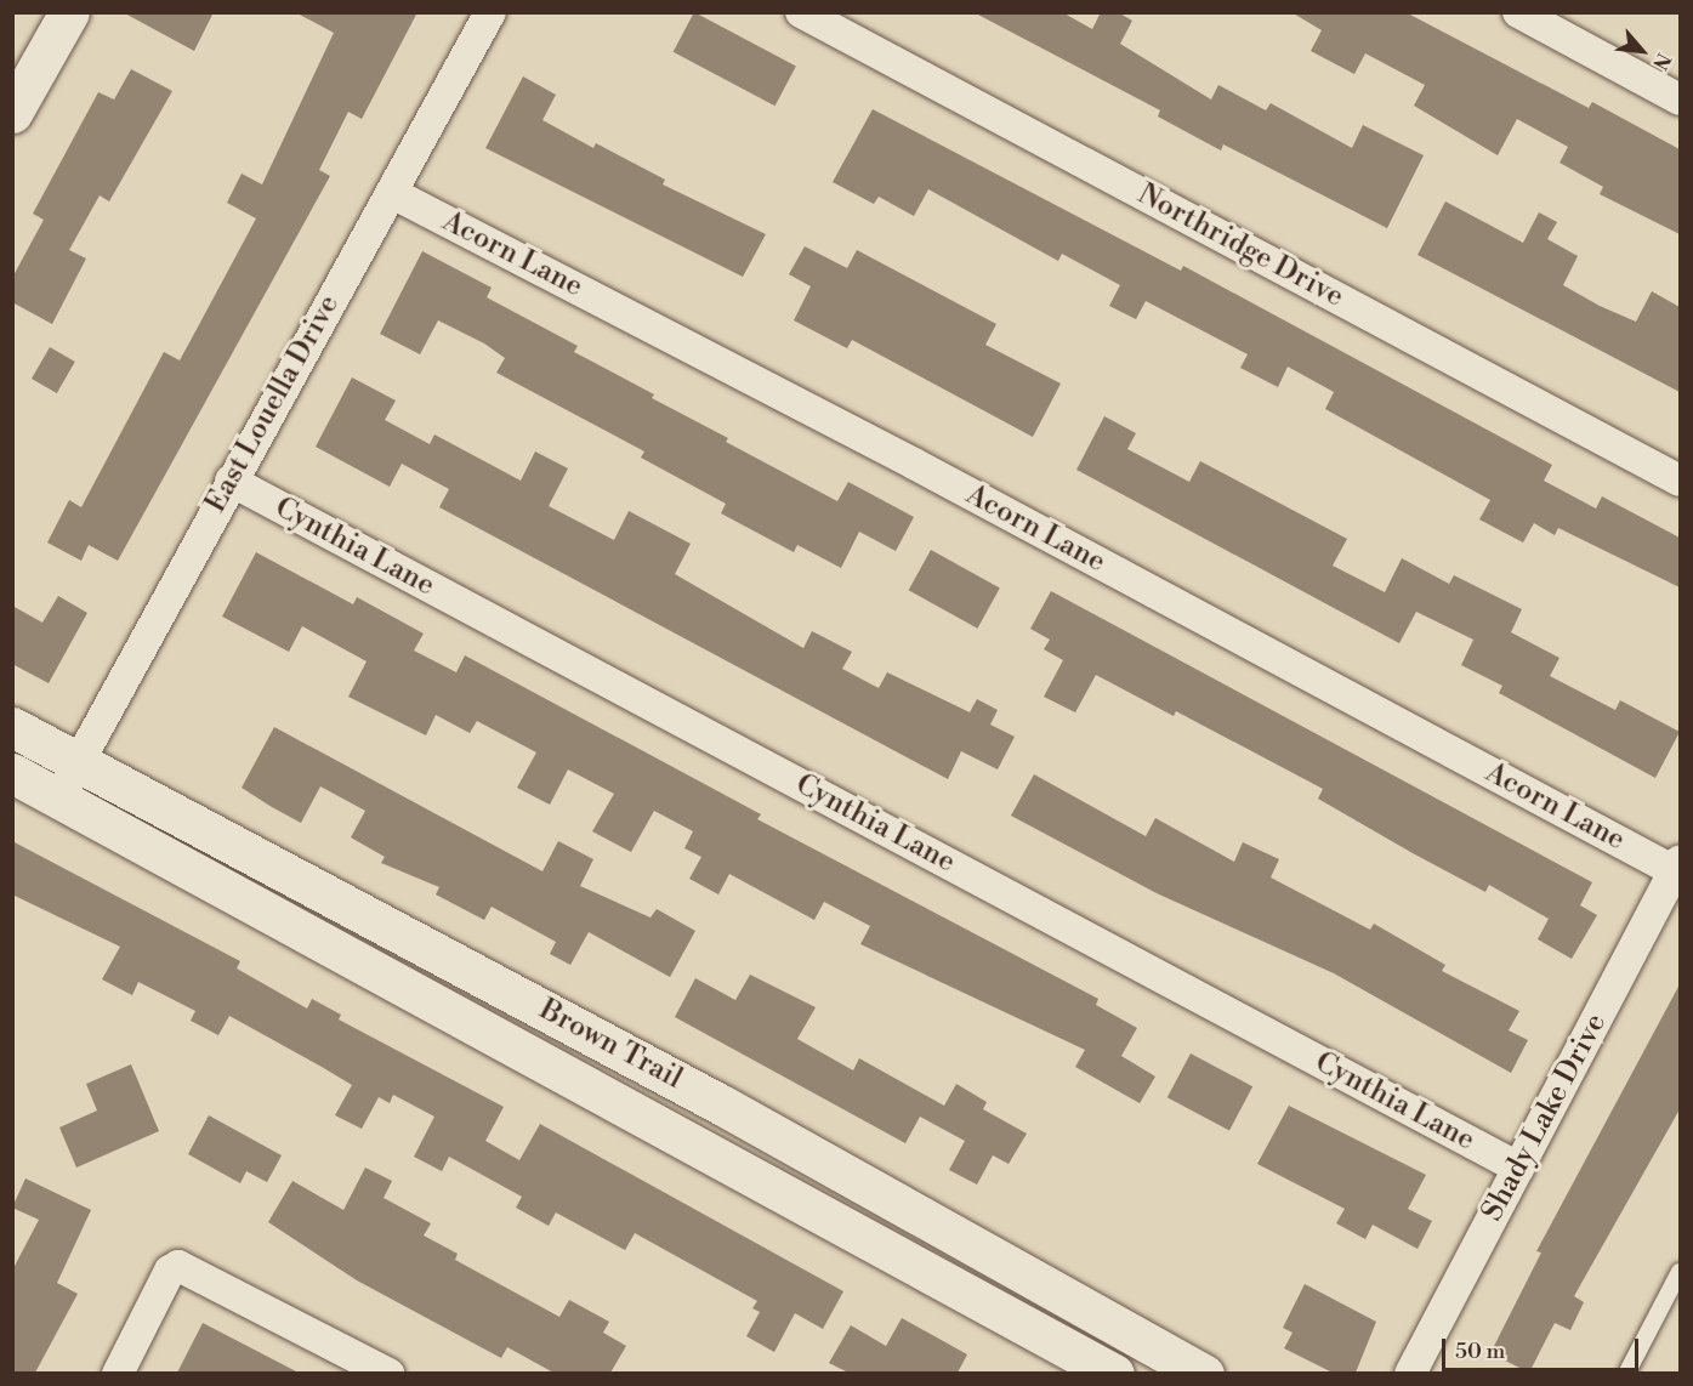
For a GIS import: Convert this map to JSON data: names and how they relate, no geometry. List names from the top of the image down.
{
  "streets": {
    "street": [
      "Northridge Drive",
      "Acorn Lane",
      "East Louella Drive",
      "Cynthia Lane",
      "Brown Trail",
      "Shady Lake Drive"
    ]
  },
  "crossings": [
    ["Acorn Lane", "East Louella Drive"],
    ["Acorn Lane", "Shady Lake Drive"],
    ["East Louella Drive", "Cynthia Lane"],
    ["East Louella Drive", "Brown Trail"],
    ["Cynthia Lane", "Shady Lake Drive"]
  ],
  "scale_bar": "50 m",
  "north": "bottom right"
}
